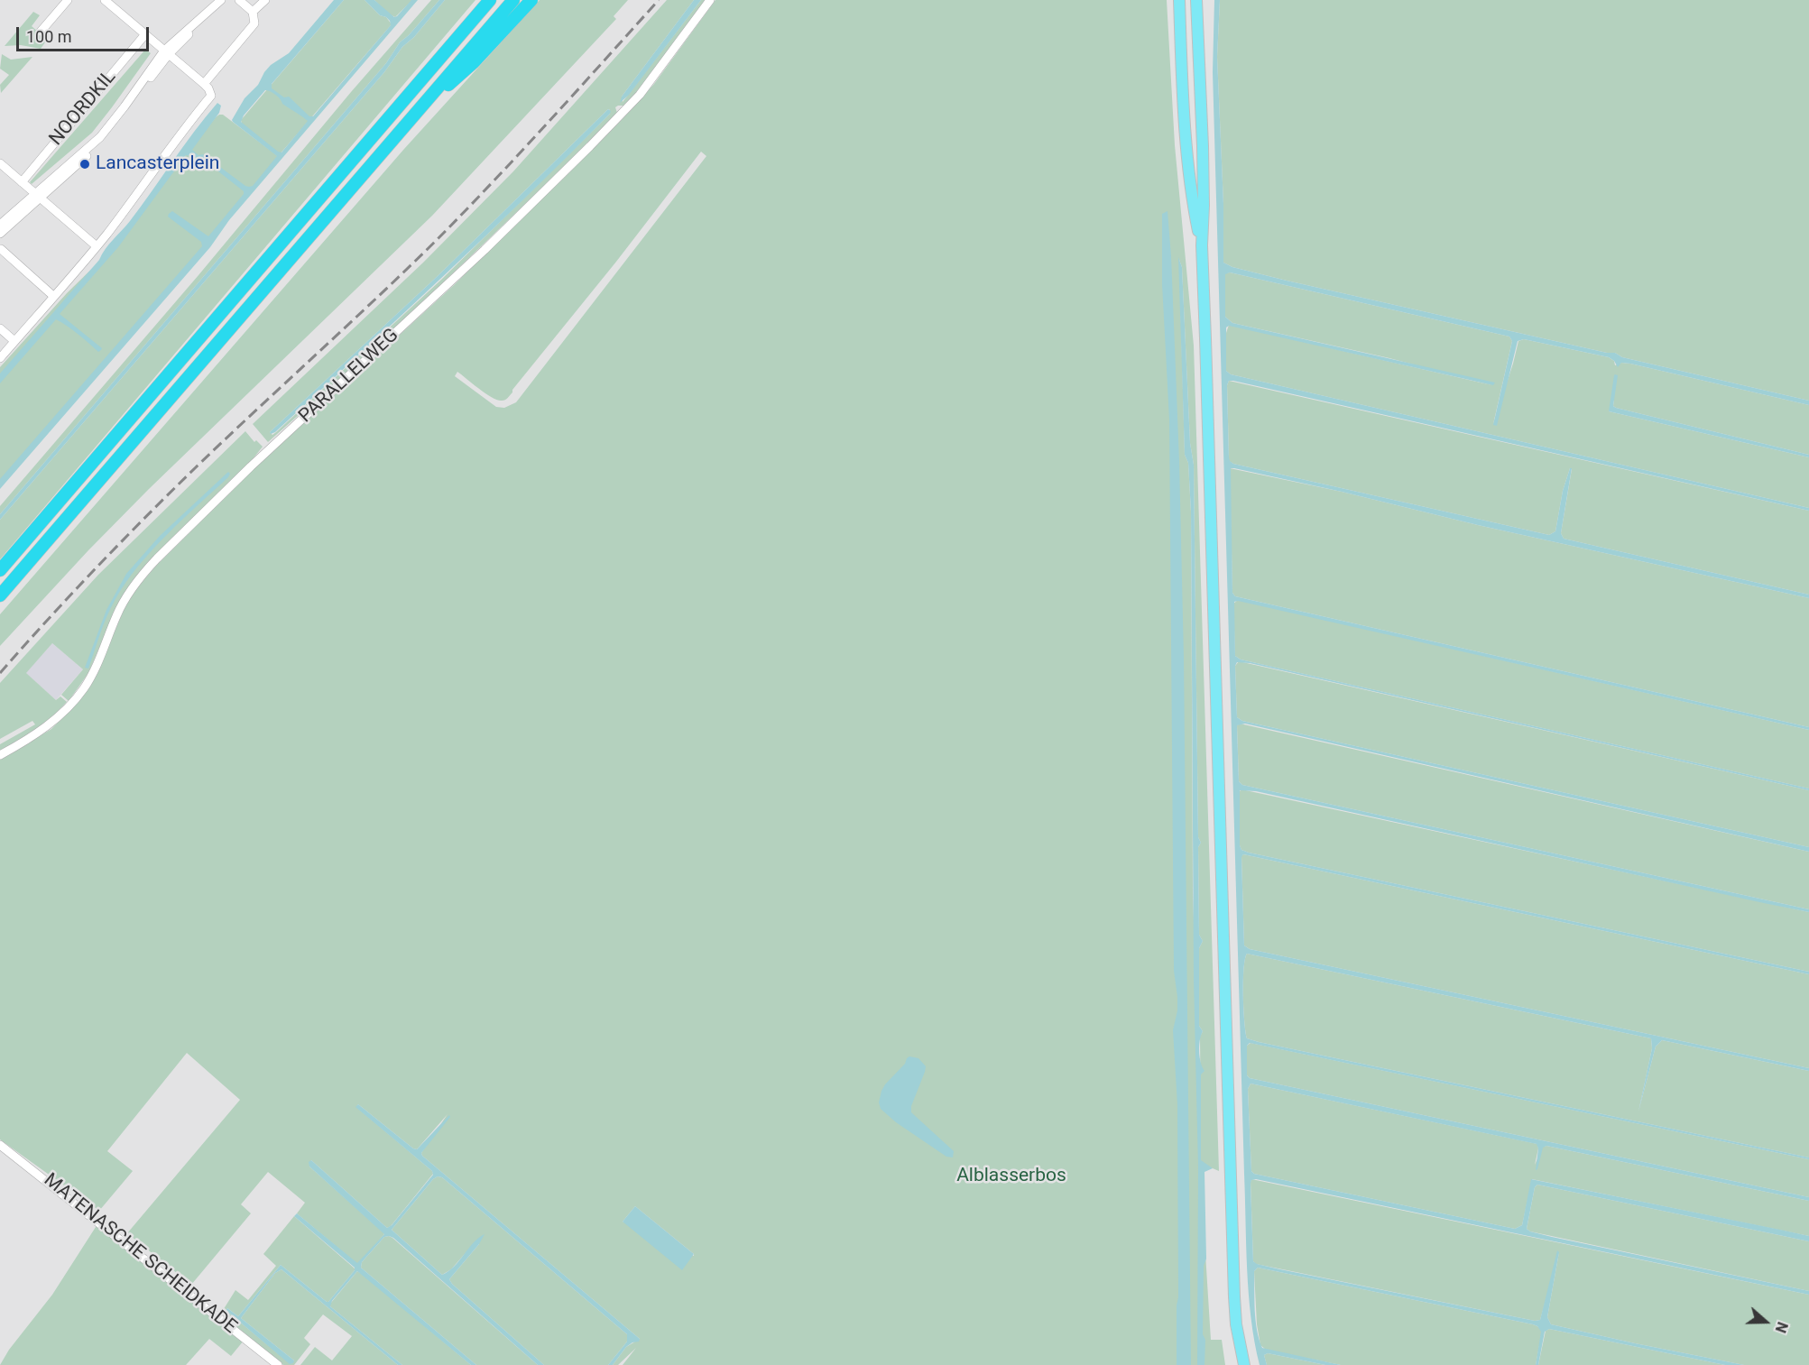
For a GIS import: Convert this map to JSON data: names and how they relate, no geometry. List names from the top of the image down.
{
  "streets": {
    "street": ["NOORDKIL", "PARALLELWEG", "MATENASCHE SCHEIDKADE"]
  },
  "parks": ["Alblasserbos"],
  "places": ["Lancasterplein"],
  "scale_bar": "100 m",
  "north": "right"
}
